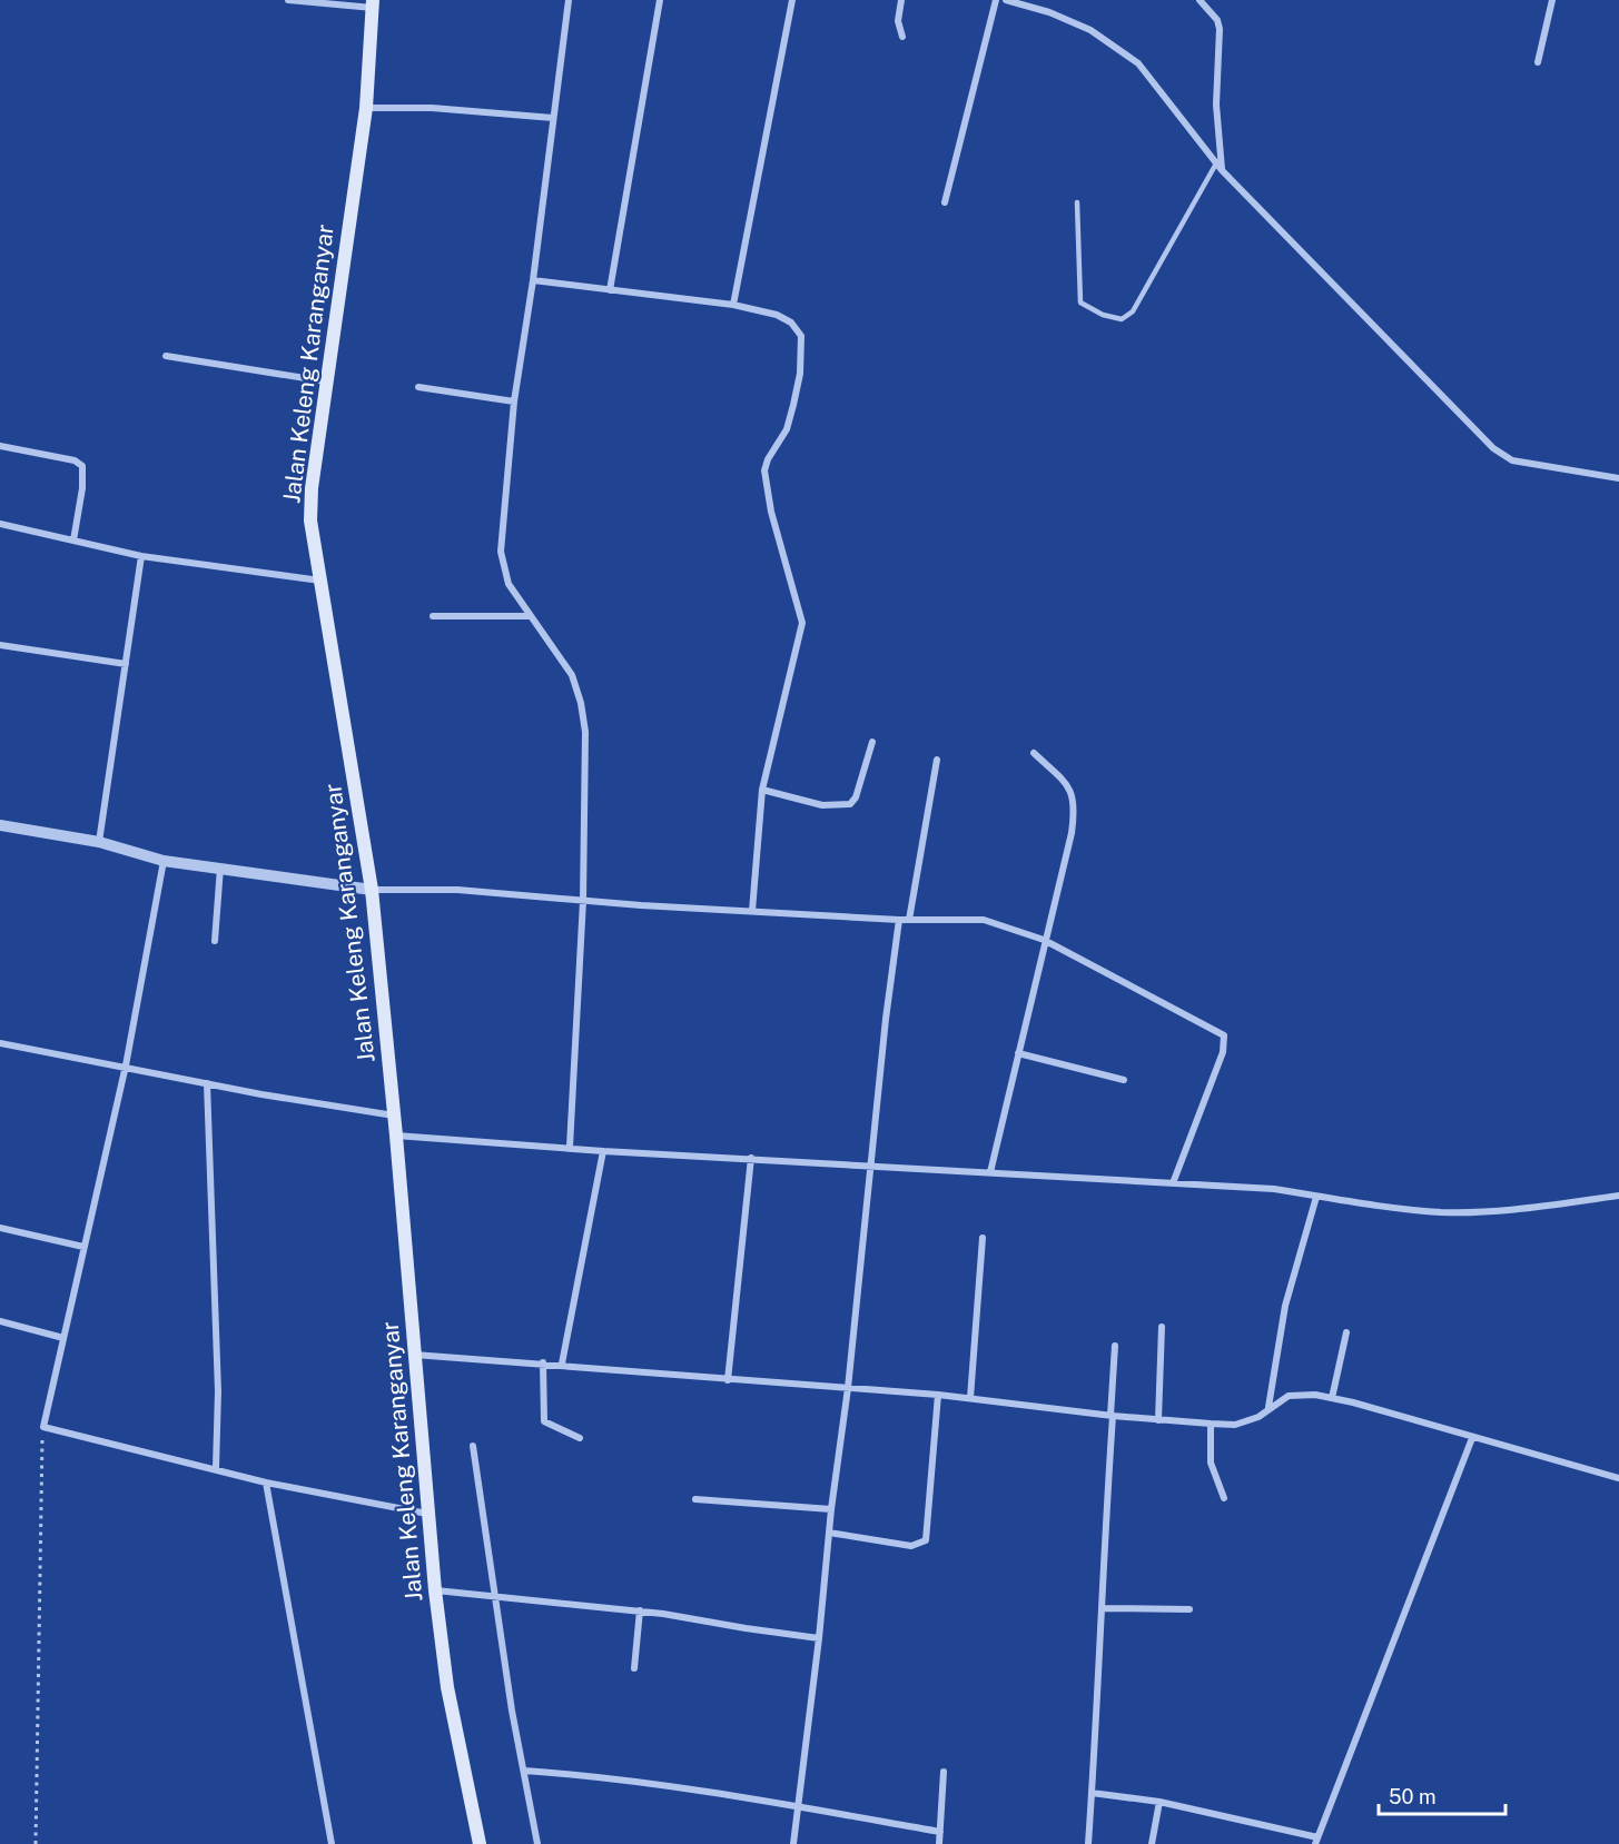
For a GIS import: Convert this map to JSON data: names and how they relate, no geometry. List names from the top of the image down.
{
  "streets": {
    "main road": ["Jalan Keleng Karanganyar"]
  },
  "scale_bar": "50 m"
}
